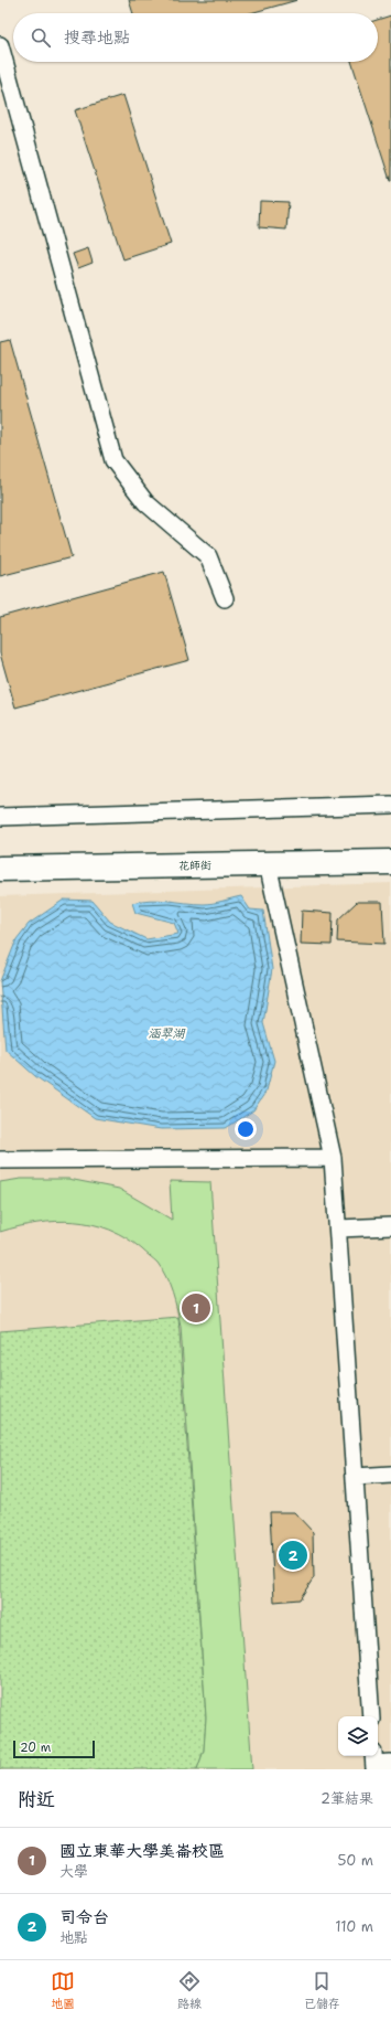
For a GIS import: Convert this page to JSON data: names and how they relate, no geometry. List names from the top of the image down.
{
  "streets": {
    "street": ["花師街"]
  },
  "water": ["涵翠湖"],
  "scale_bar": "20 m",
  "page": {
    "search": "搜尋地點",
    "pins": ["1", "2"],
    "scale": "20 m",
    "heading": ["附近", "2筆結果"],
    "list": [
      {
        "mark": "1",
        "name": "國立東華大學美崙校區",
        "note": "大學",
        "value": "50 m"
      },
      {
        "mark": "2",
        "name": "司令台",
        "note": "地點",
        "value": "110 m"
      }
    ],
    "nav": ["地圖", "路線", "已儲存"]
  }
}
